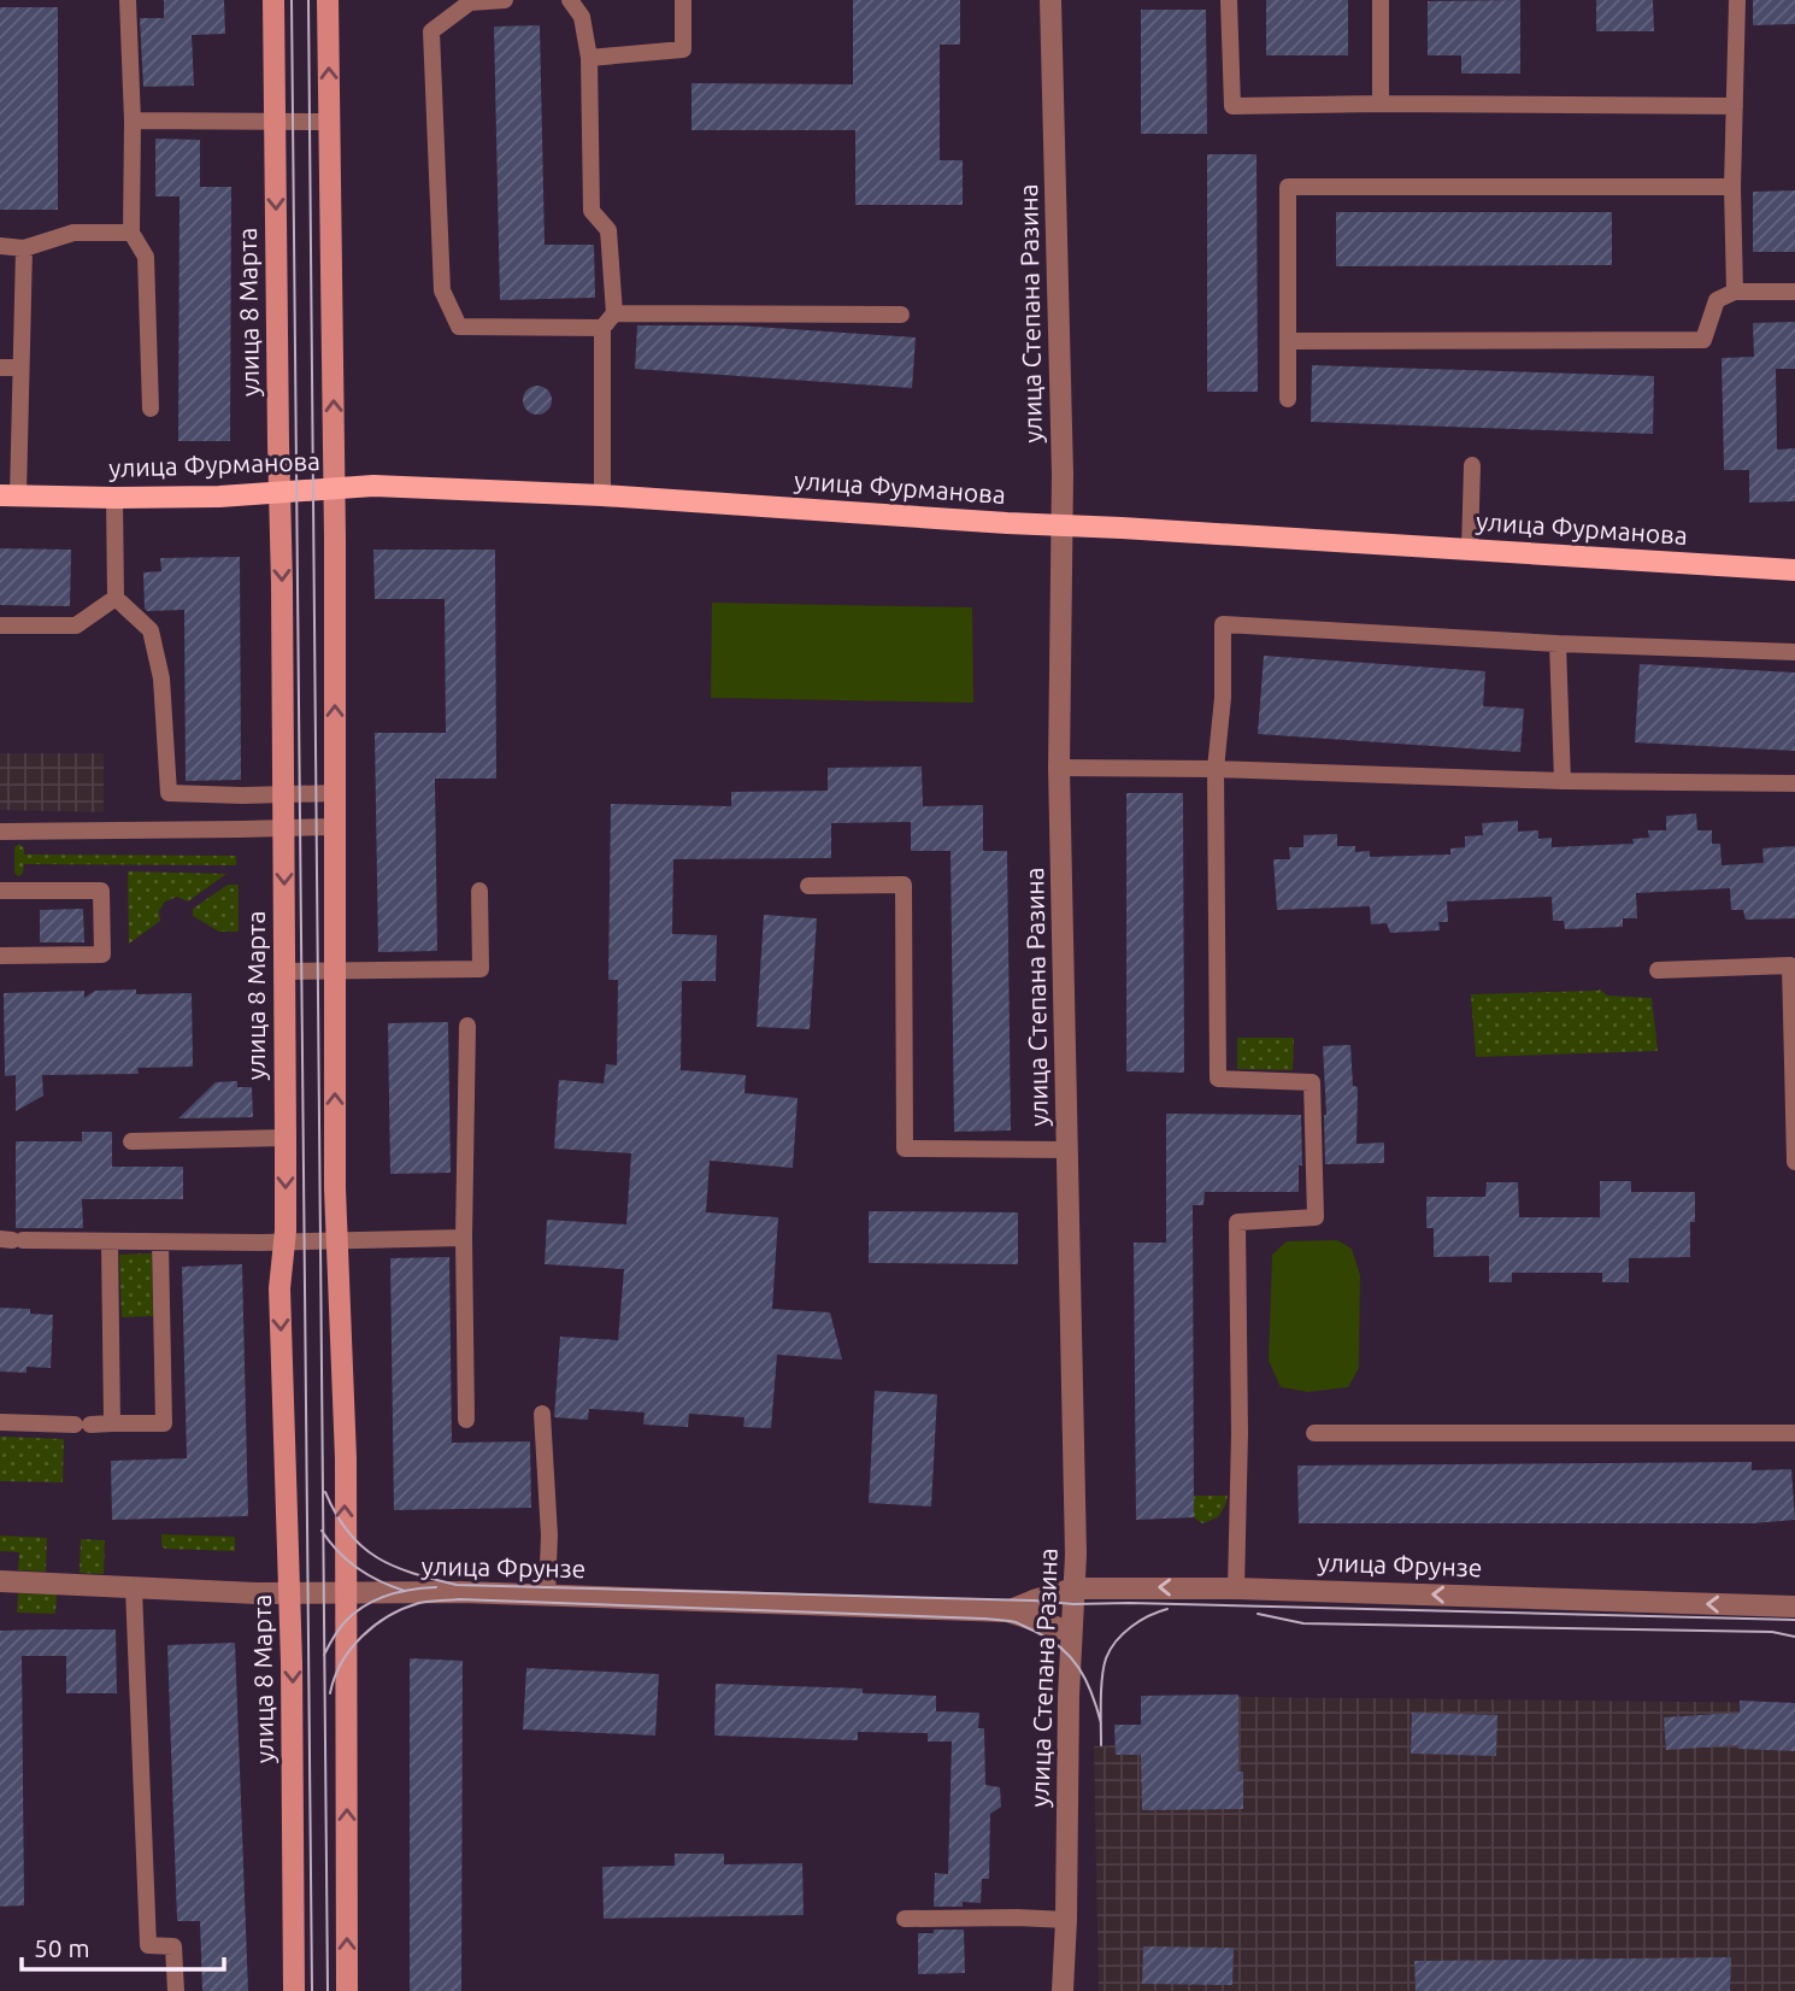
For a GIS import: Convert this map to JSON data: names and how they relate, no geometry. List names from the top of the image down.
{
  "streets": {
    "main road": ["улица 8 Марта", "улица Фурманова"],
    "street": ["улица Степана Разина", "улица Фрунзе"]
  },
  "crossings": [
    ["улица 8 Марта", "улица Фурманова"],
    ["улица 8 Марта", "улица Фрунзе"],
    ["улица Степана Разина", "улица Фурманова"],
    ["улица Степана Разина", "улица Фрунзе"]
  ],
  "one_way": ["улица Фрунзе"],
  "scale_bar": "50 m"
}
